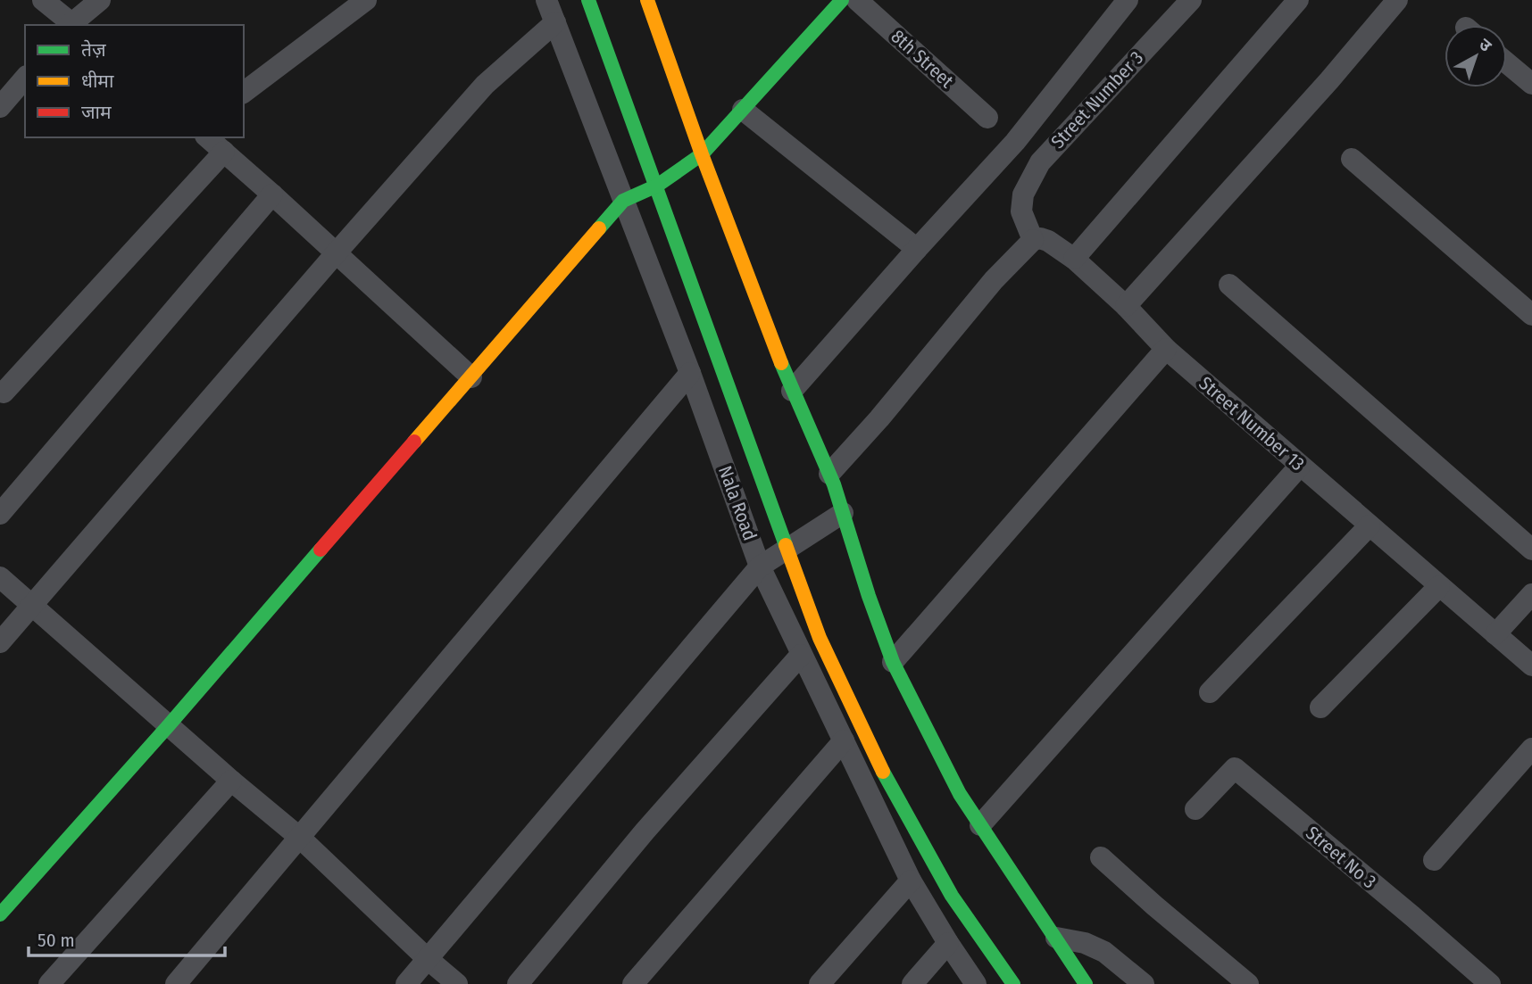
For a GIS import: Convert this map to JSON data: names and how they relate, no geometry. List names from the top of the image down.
{
  "streets": {
    "street": [
      "8th Street",
      "Street Number 3",
      "Street Number 13",
      "Nala Road",
      "Street No 3"
    ]
  },
  "crossings": [
    ["Street Number 3", "Street Number 13"]
  ],
  "legend": ["तेज़", "धीमा", "जाम"],
  "scale_bar": "50 m",
  "north": "top right"
}
